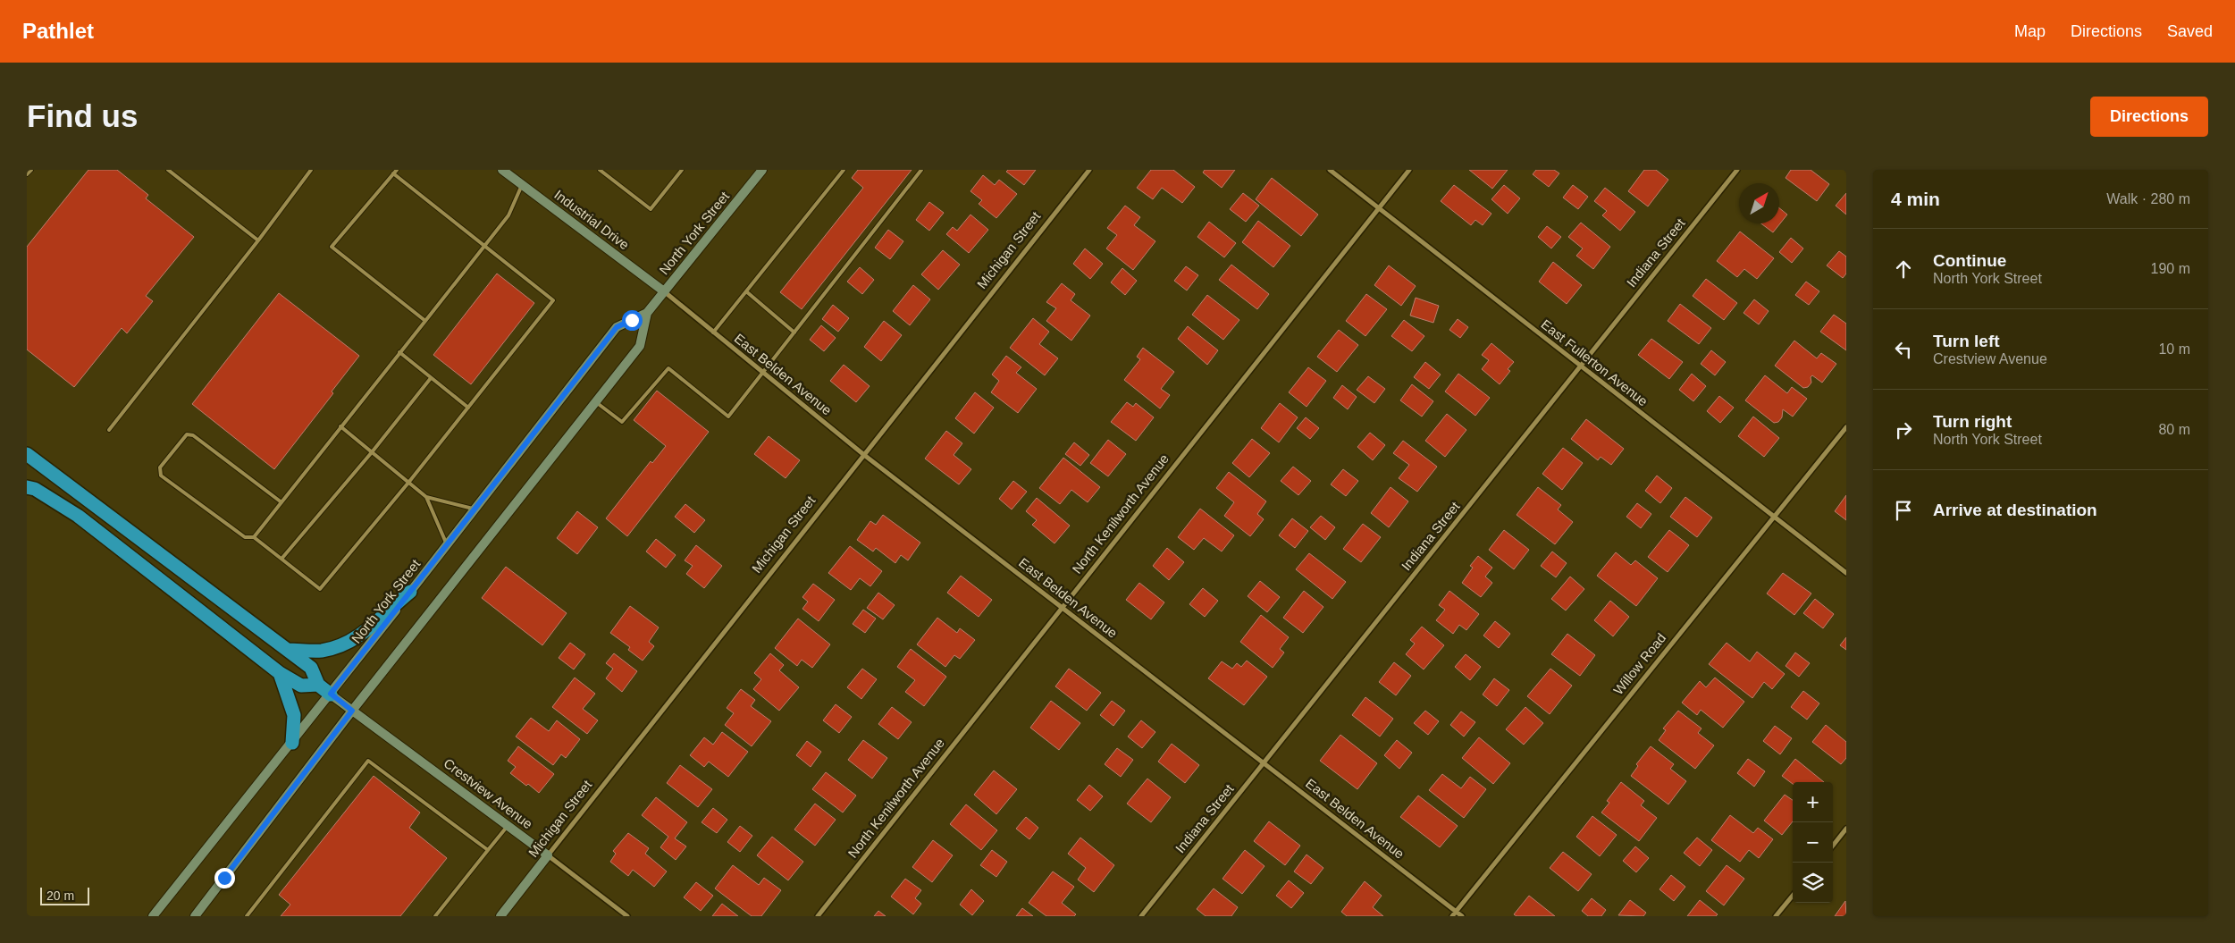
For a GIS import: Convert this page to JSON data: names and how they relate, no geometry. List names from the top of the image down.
{
  "streets": {
    "main road": [
      "Industrial Drive",
      "North York Street",
      "Michigan Street",
      "Crestview Avenue"
    ],
    "street": [
      "Indiana Street",
      "East Fullerton Avenue",
      "East Belden Avenue",
      "North Kenilworth Avenue",
      "Willow Road"
    ]
  },
  "crossings": [
    ["Industrial Drive", "North York Street"],
    ["Industrial Drive", "East Belden Avenue"],
    ["North York Street", "East Belden Avenue"],
    ["North York Street", "Crestview Avenue"],
    ["Michigan Street", "East Belden Avenue"],
    ["Michigan Street", "Crestview Avenue"],
    ["Indiana Street", "East Fullerton Avenue"],
    ["Indiana Street", "East Belden Avenue"],
    ["East Fullerton Avenue", "North Kenilworth Avenue"],
    ["East Fullerton Avenue", "Willow Road"],
    ["East Belden Avenue", "North Kenilworth Avenue"],
    ["East Belden Avenue", "Willow Road"]
  ],
  "scale_bar": "20 m",
  "north": "top right",
  "page": {
    "header": "Pathlet",
    "nav": ["Map", "Directions", "Saved"],
    "buttons": "Directions",
    "title": "Find us",
    "heading": ["4 min", "Walk · 280 m"],
    "list": [
      ["Continue", "North York Street", "190 m"],
      ["Turn left", "Crestview Avenue", "10 m"],
      ["Turn right", "North York Street", "80 m"],
      "Arrive at destination"
    ],
    "map_buttons": ["+", "−"],
    "scale": "20 m"
  }
}
